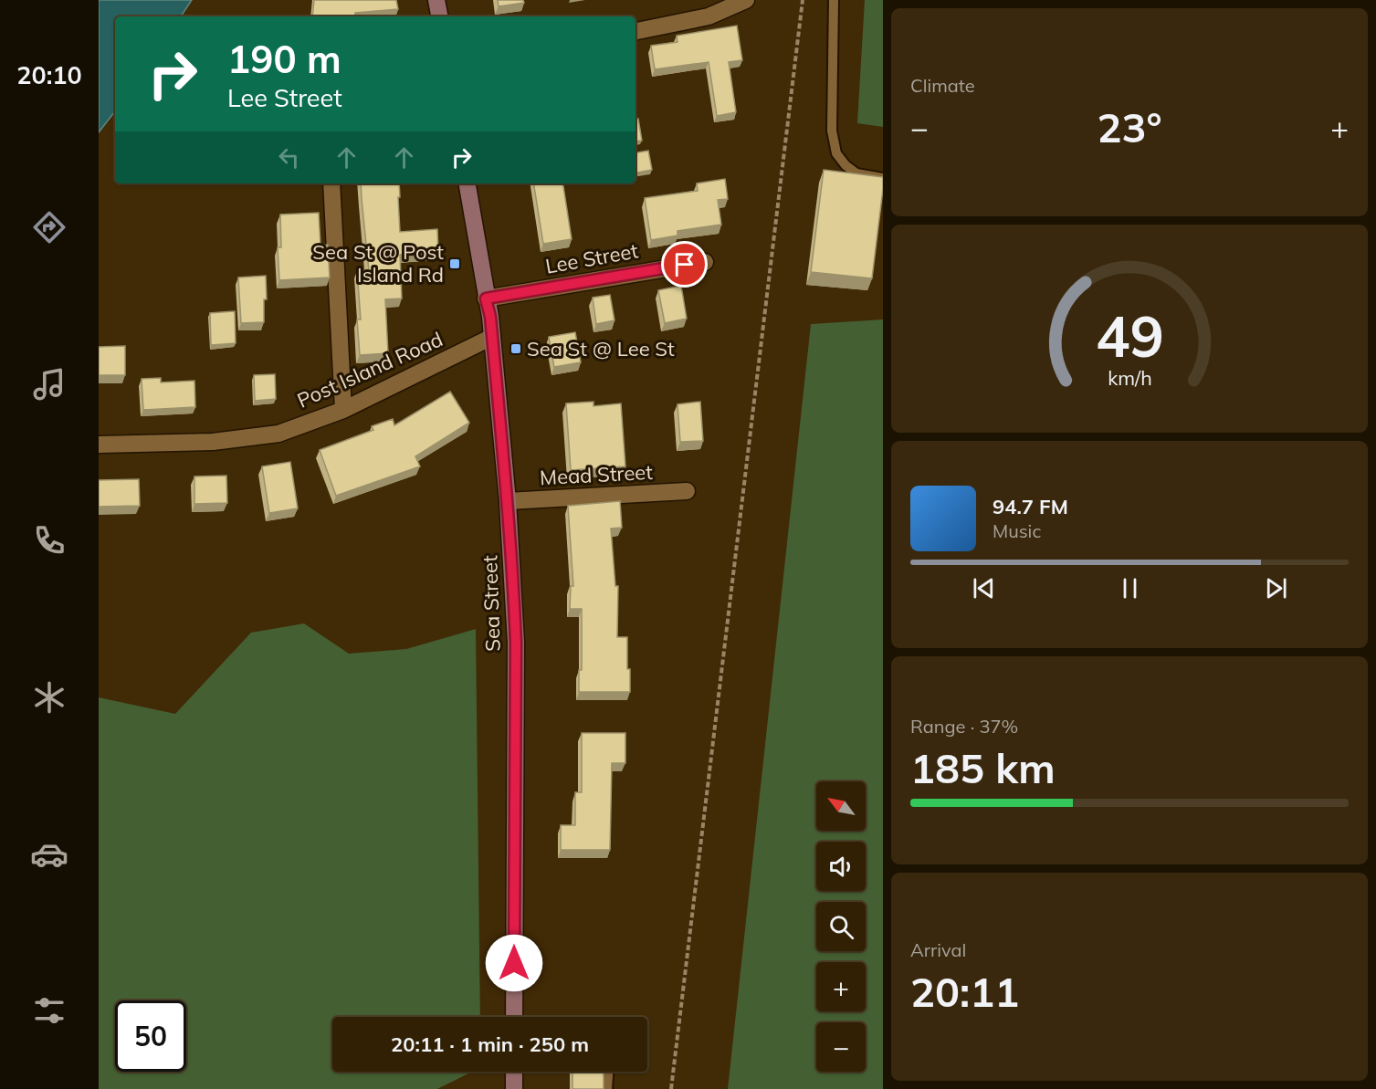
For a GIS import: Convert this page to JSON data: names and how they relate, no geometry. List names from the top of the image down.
{
  "streets": {
    "main road": ["Sea Street"],
    "street": ["Lee Street", "Post Island Road", "Mead Street"]
  },
  "crossings": [
    ["Lee Street", "Sea Street"],
    ["Post Island Road", "Sea Street"],
    ["Mead Street", "Sea Street"]
  ],
  "places": {
    "transit": ["Sea St @ Post Island Rd", "Sea St @ Lee St"]
  },
  "north": "top left",
  "page": {
    "tabs": "20:10",
    "tile": [
      "Climate",
      ["Range · 37%", "185 km"],
      ["Arrival", "20:11"]
    ],
    "turn": ["190 m", "Lee Street"],
    "heat": ["−", "23°", "+"],
    "song": ["94.7 FM", "Music"],
    "map_buttons": ["+", "−"],
    "limit": "50",
    "trip": "20:11 · 1 min · 250 m",
    "gauge": ["49", "km/h"]
  }
}
